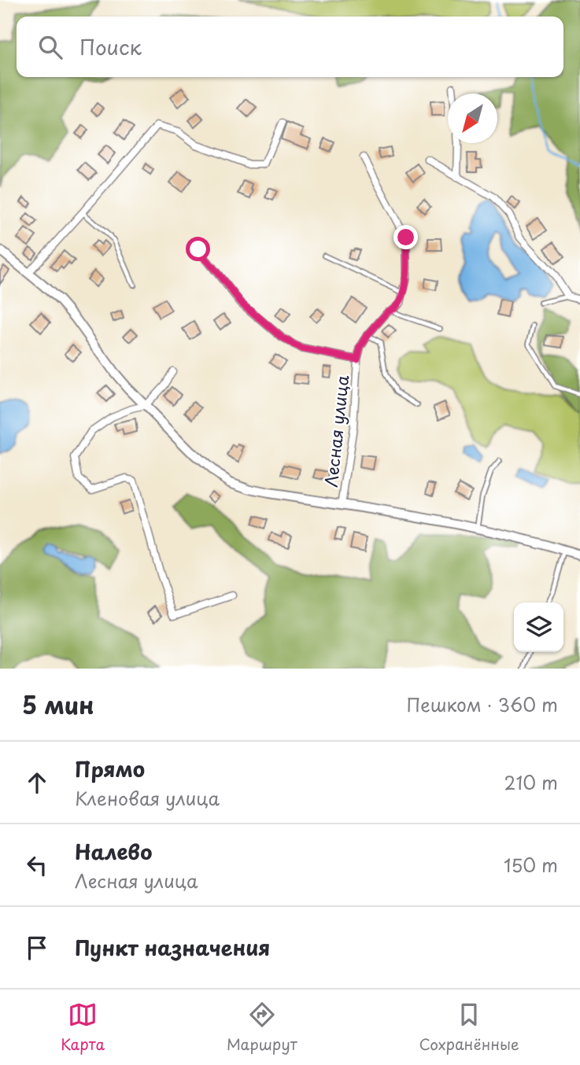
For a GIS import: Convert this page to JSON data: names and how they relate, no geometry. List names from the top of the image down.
{
  "streets": {
    "street": ["Лесная улица"]
  },
  "north": "bottom left",
  "page": {
    "search": "Поиск",
    "heading": ["5 мин", "Пешком · 360 m"],
    "list": [
      ["Прямо", "Кленовая улица", "210 m"],
      ["Налево", "Лесная улица", "150 m"],
      "Пункт назначения"
    ],
    "nav": ["Карта", "Маршрут", "Сохранённые"]
  }
}
